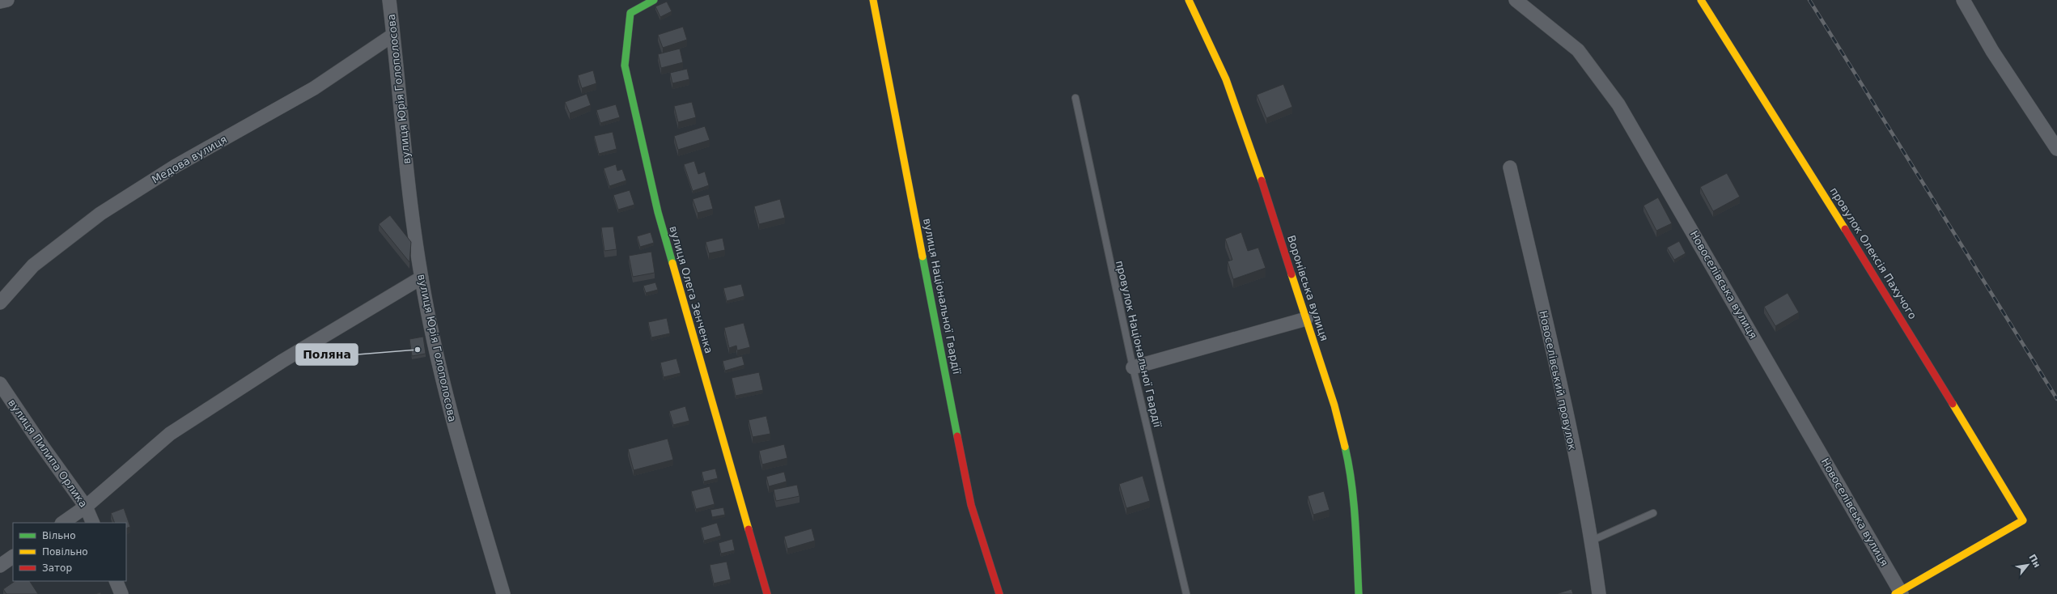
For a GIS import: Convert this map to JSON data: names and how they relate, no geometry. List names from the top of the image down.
{
  "streets": {
    "street": [
      "вулиця Юрія Голополосова",
      "Медова вулиця",
      "провулок Олексія Пахучого",
      "Новоселівська вулиця",
      "Воронівська вулиця",
      "вулиця Олега Зенченка",
      "вулиця Національної Гвардії",
      "Новоселівський провулок",
      "вулиця Пилипа Орлика"
    ],
    "lane": ["провулок Національної Гвардії"]
  },
  "crossings": [
    ["вулиця Юрія Голополосова", "Медова вулиця"],
    ["провулок Олексія Пахучого", "Новоселівська вулиця"]
  ],
  "places": ["Поляна"],
  "legend": ["Вільно", "Повільно", "Затор"],
  "north": "top right"
}
